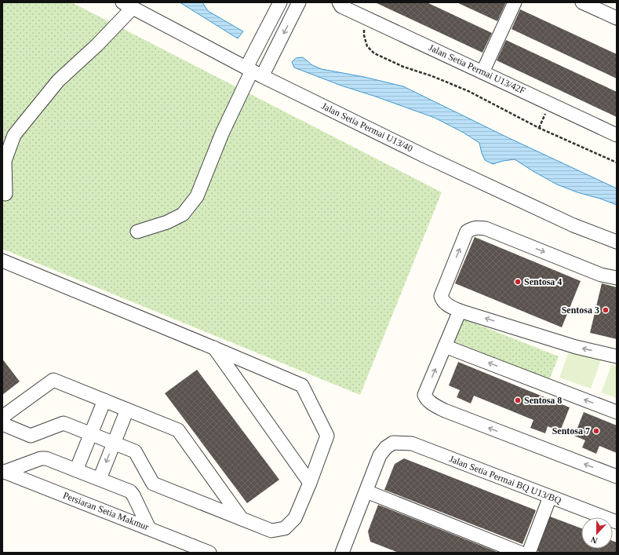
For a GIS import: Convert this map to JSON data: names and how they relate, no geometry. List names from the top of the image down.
{
  "streets": {
    "street": [
      "Jalan Setia Permai U13/42F",
      "Jalan Setia Permai U13/40",
      "Jalan Setia Permai BQ U13/BQ",
      "Persiaran Setia Makmur"
    ]
  },
  "places": [
    "Sentosa 4",
    "Sentosa 3",
    "Sentosa 8",
    "Sentosa 7"
  ],
  "north": "bottom"
}
